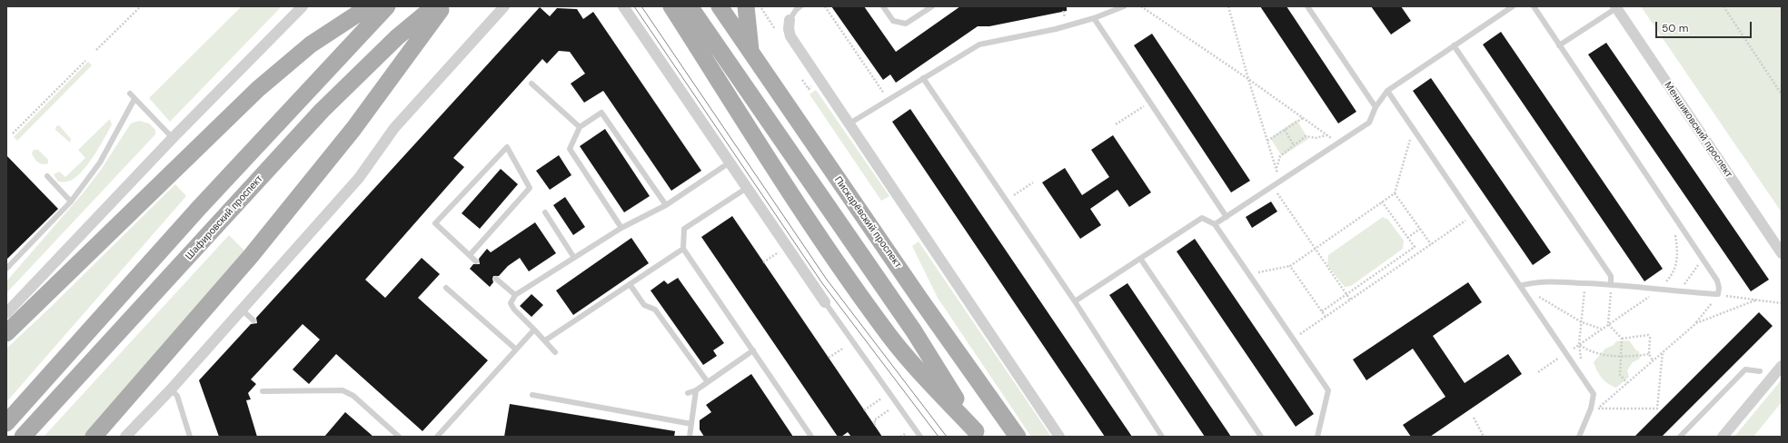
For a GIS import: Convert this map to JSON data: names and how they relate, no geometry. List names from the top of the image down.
{
  "streets": {
    "main road": ["Шафировский проспект", "Пискарёвский проспект"],
    "street": ["Меншиковский проспект"]
  },
  "scale_bar": "50 m"
}
